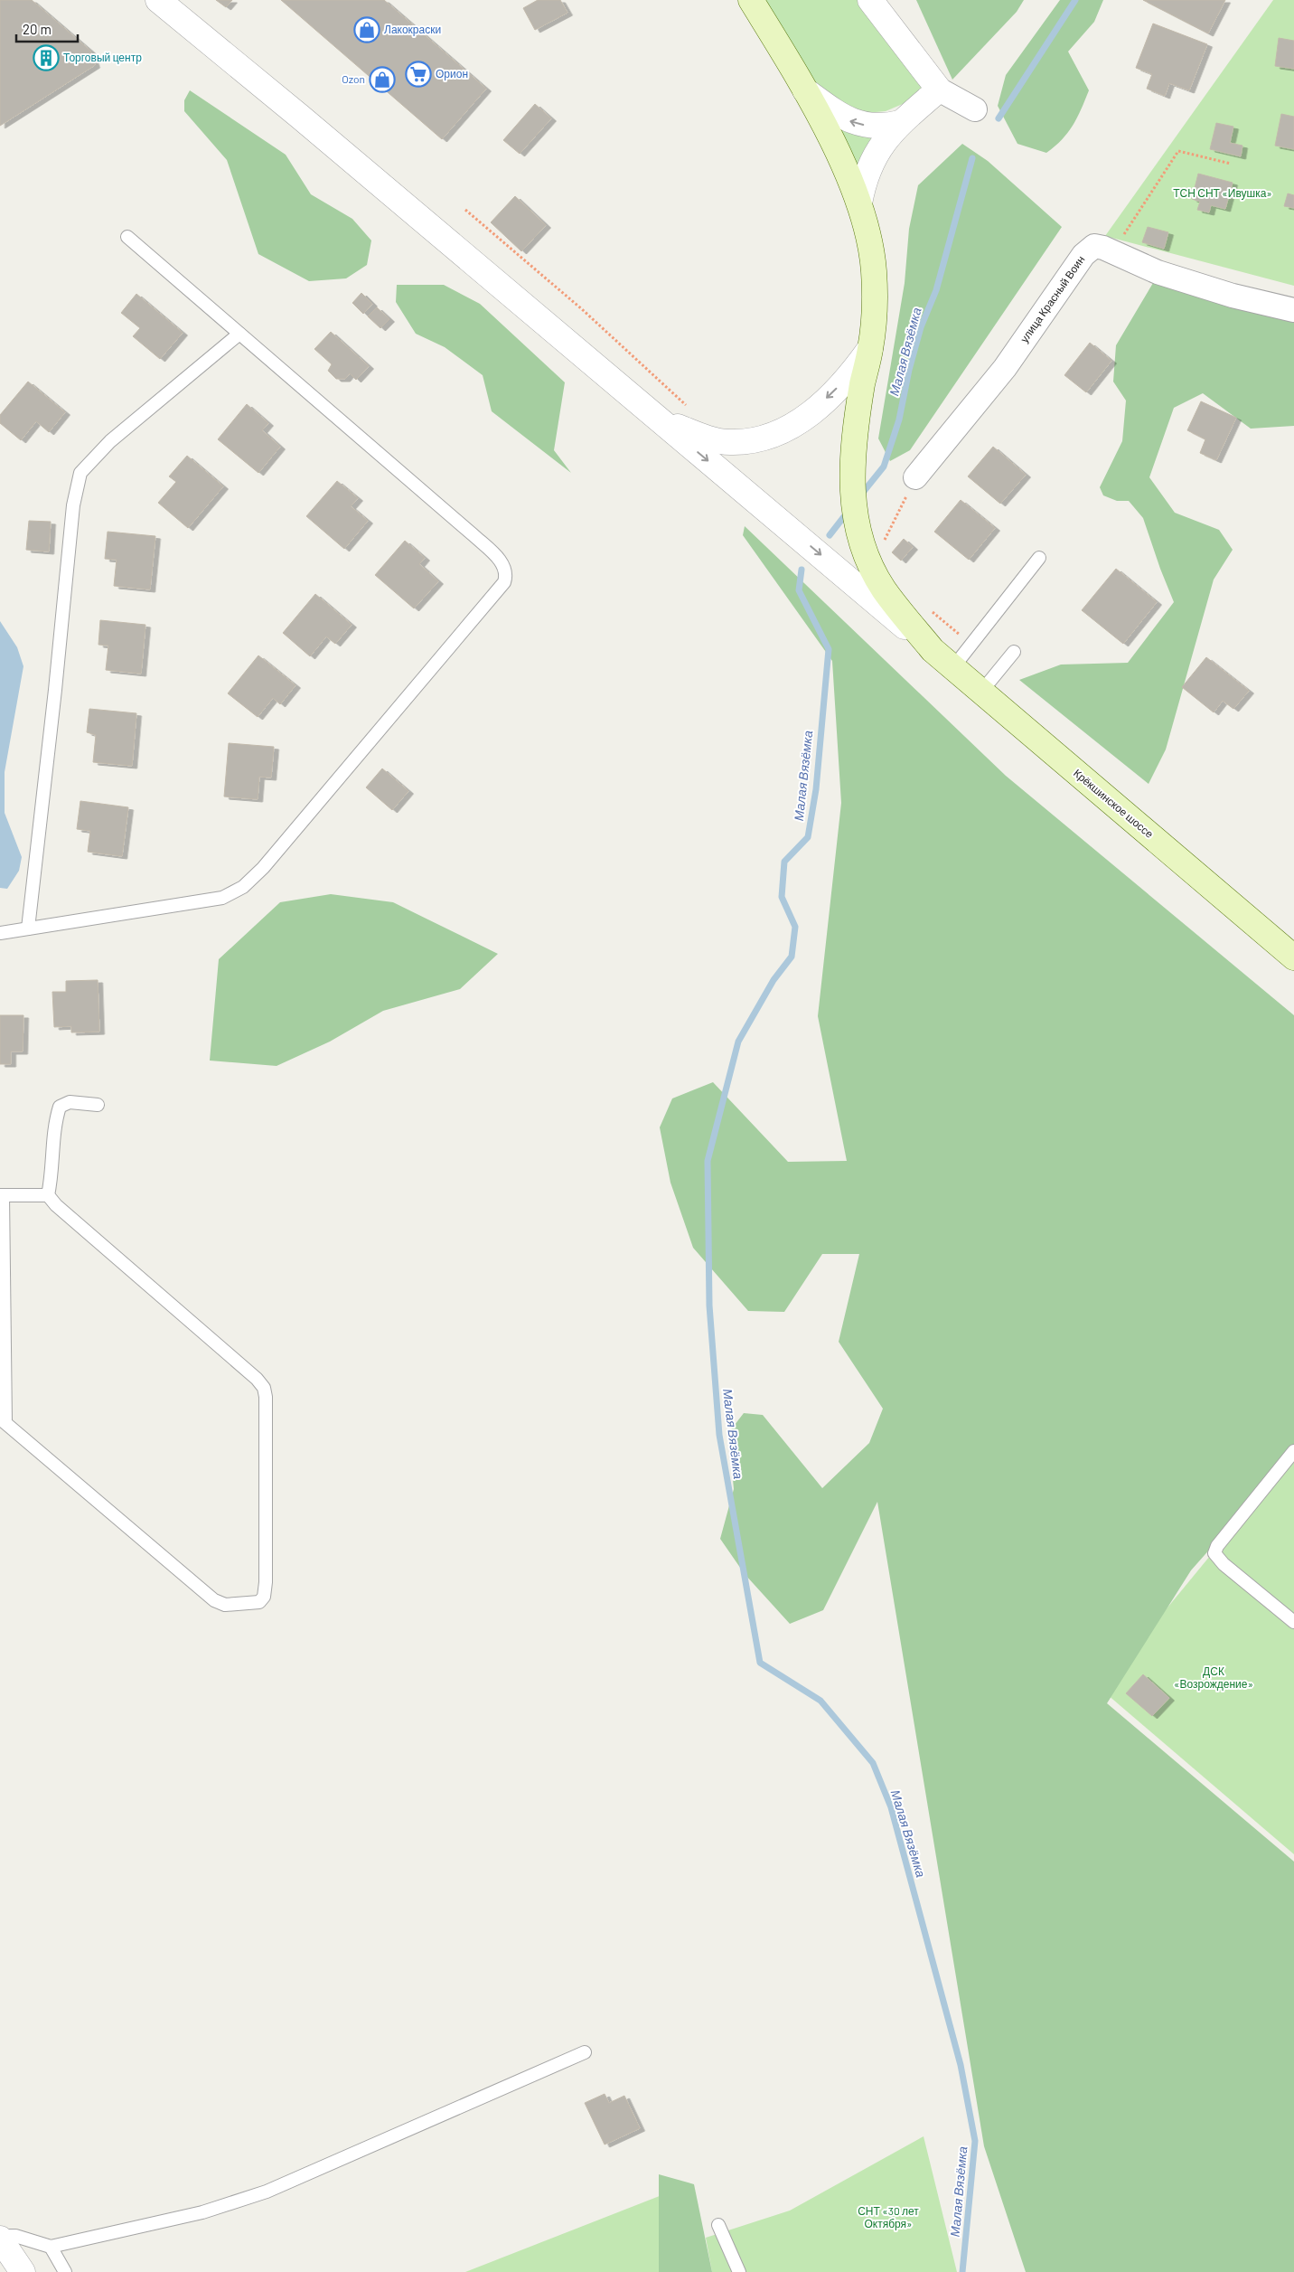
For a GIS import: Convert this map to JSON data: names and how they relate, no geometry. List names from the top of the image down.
{
  "streets": {
    "main road": ["Крёкшинское шоссе"],
    "street": ["улица Красный Воин"]
  },
  "water": ["Малая Вязёмка"],
  "parks": ["ТСН СНТ «Ивушка»", "ДСК «Возрождение»", "СНТ «30 лет Октября»"],
  "places": {
    "shop": ["Лакокраски", "Ozon"],
    "building": ["Торговый центр"],
    "supermarket": ["Орион"]
  },
  "scale_bar": "20 m"
}
